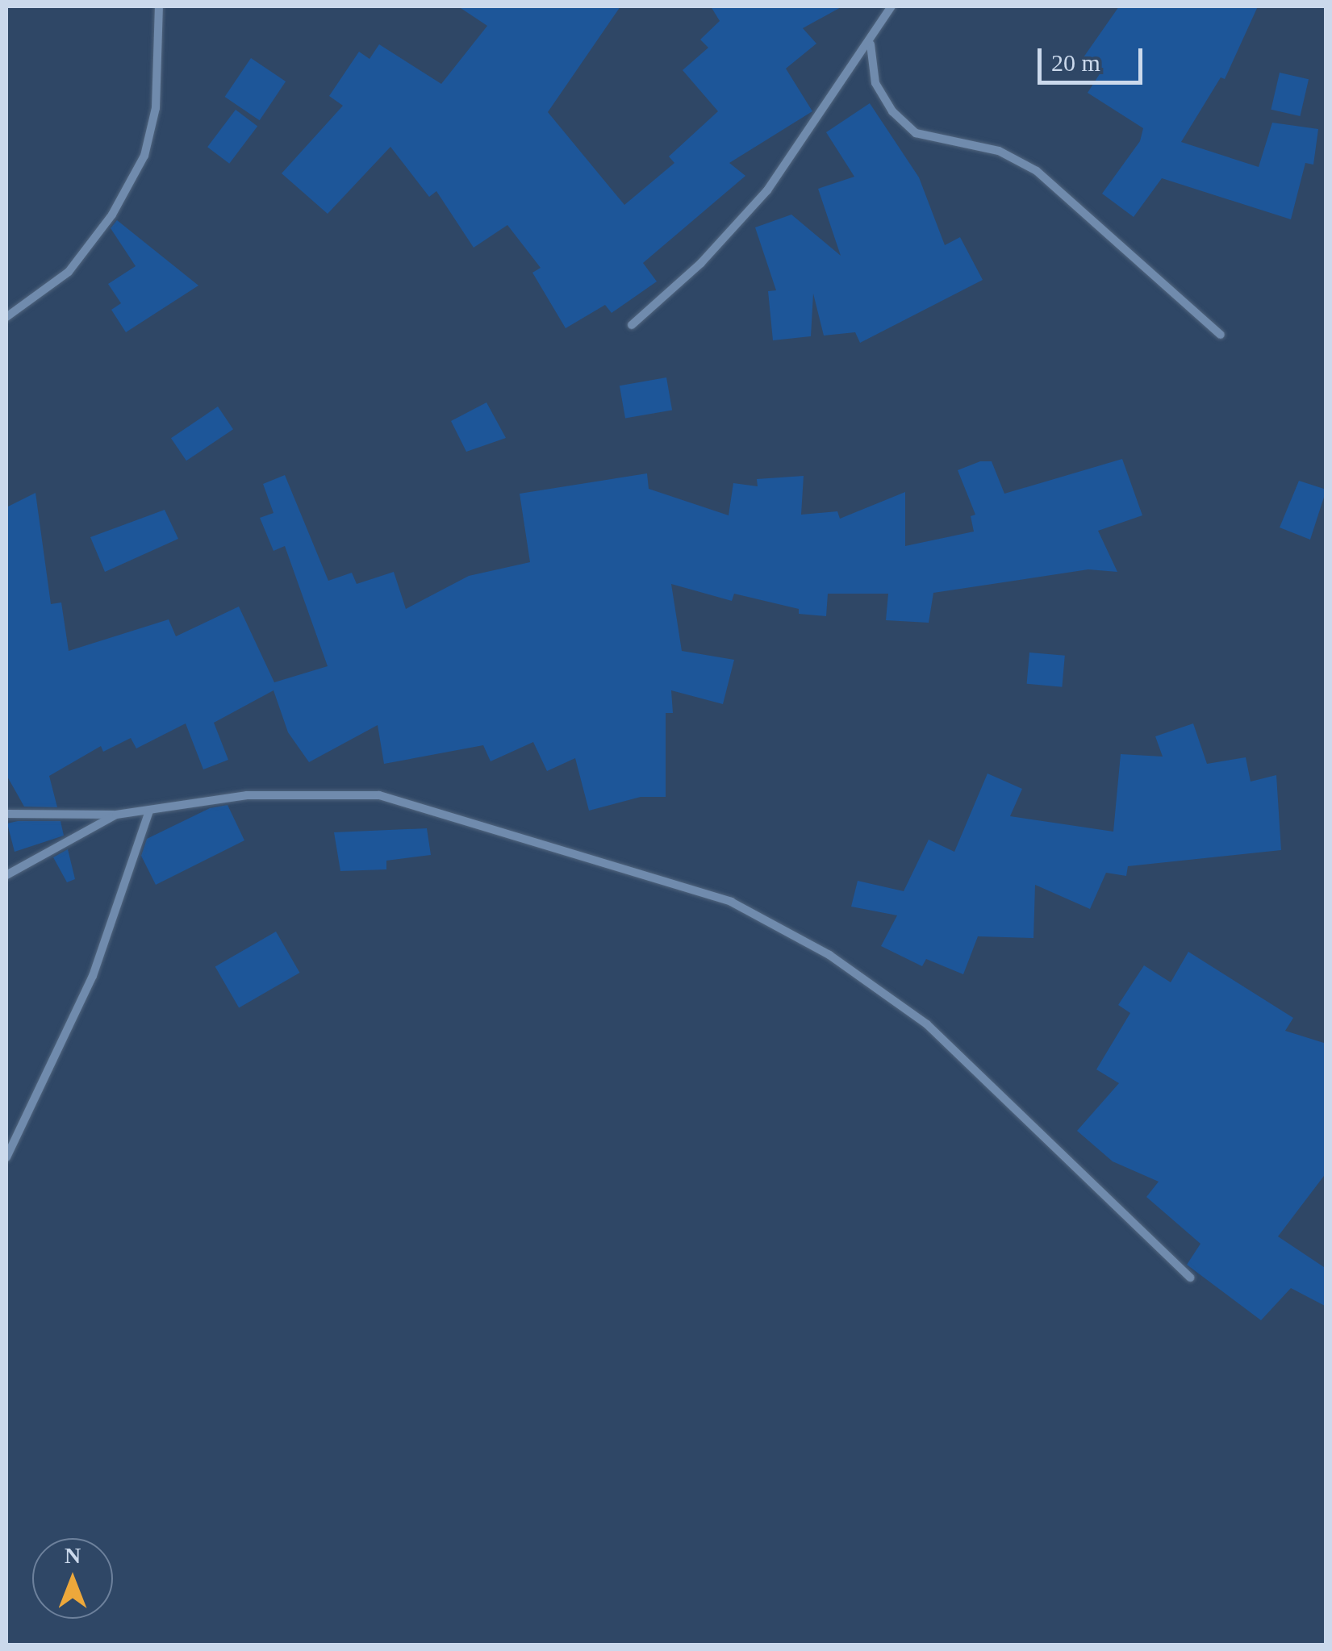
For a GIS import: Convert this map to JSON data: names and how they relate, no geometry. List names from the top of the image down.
{
  "scale_bar": "20 m",
  "north": "top"
}
